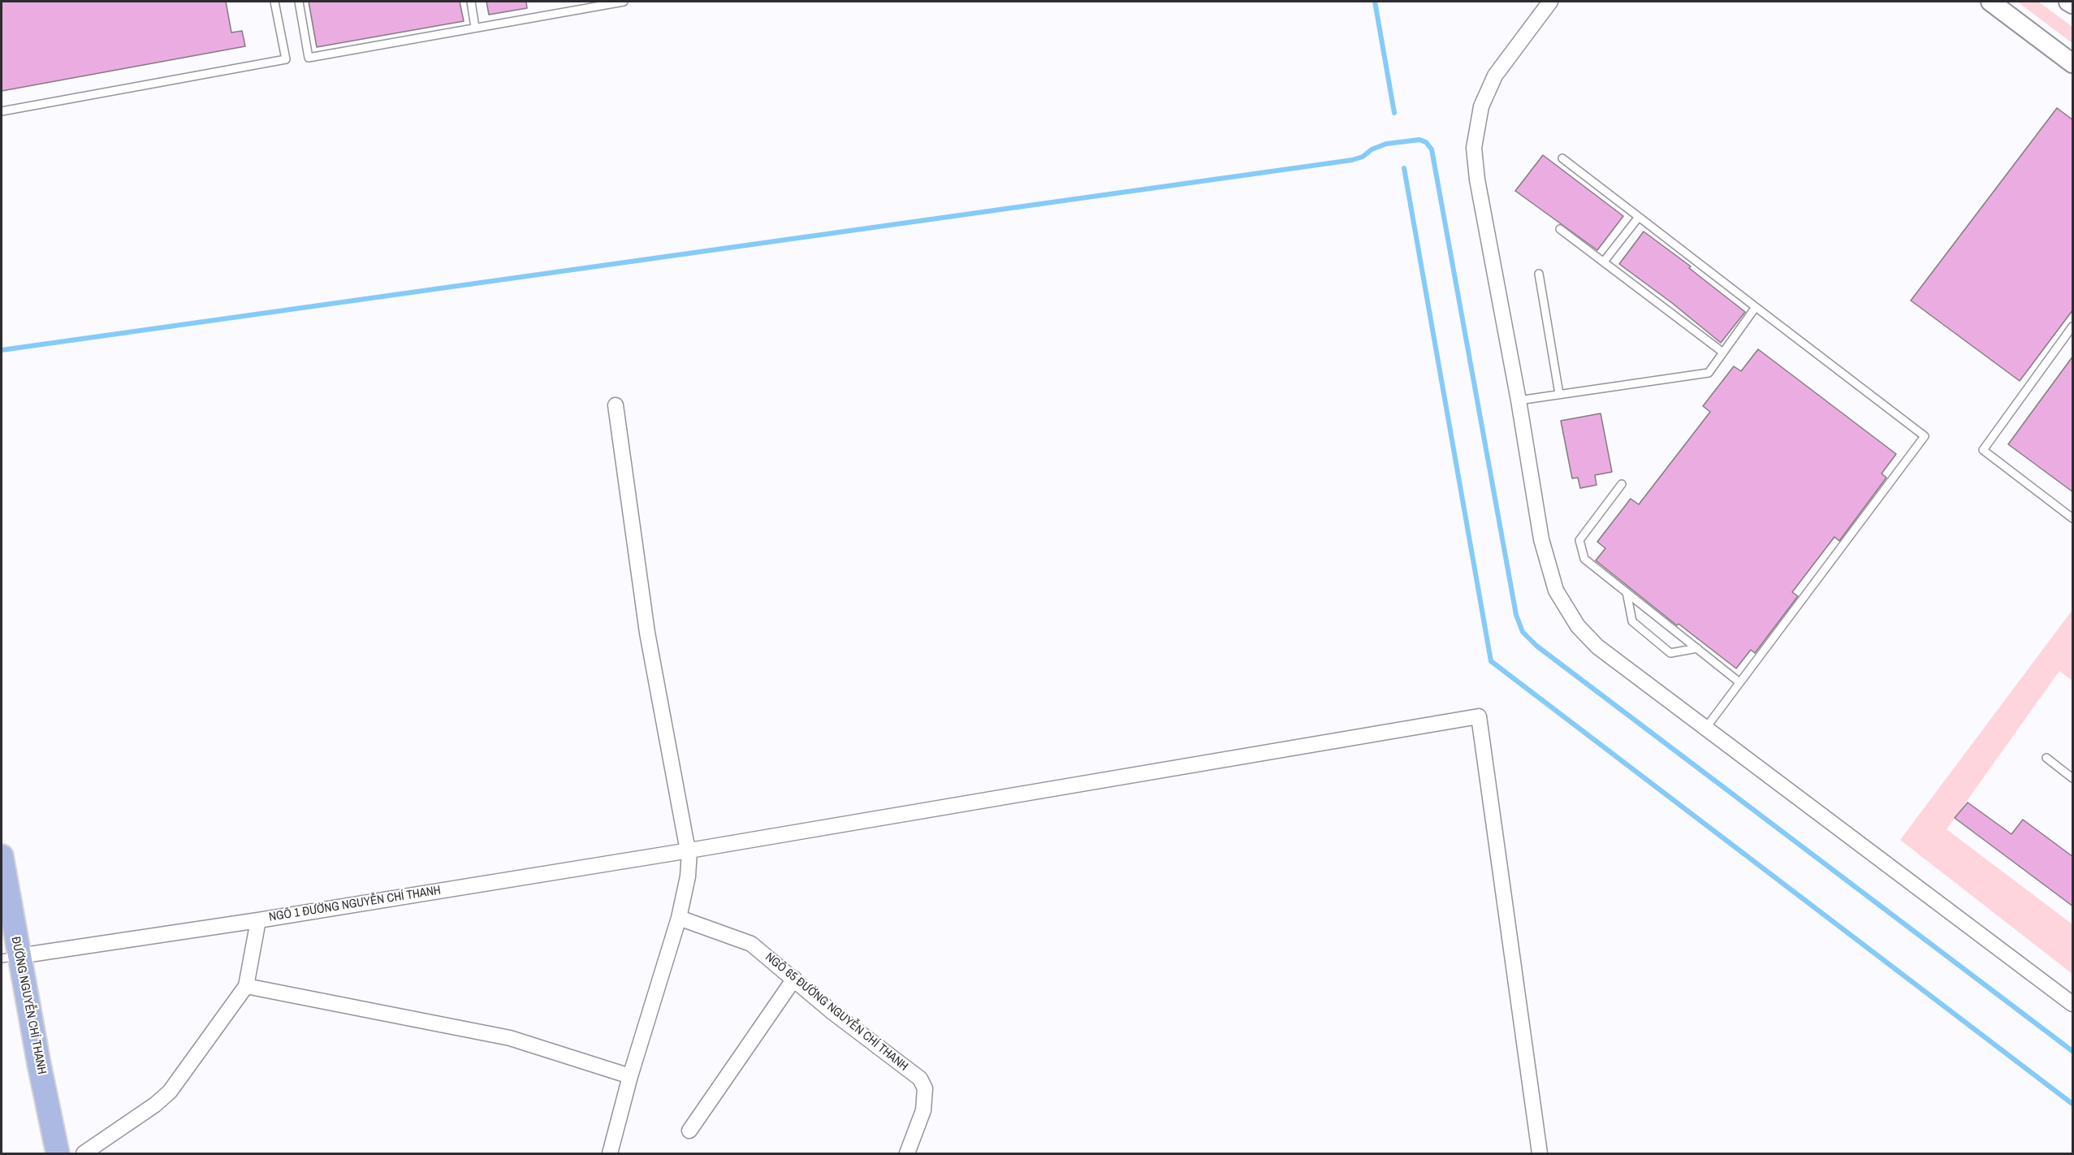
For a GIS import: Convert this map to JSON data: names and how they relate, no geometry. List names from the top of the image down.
{
  "streets": {
    "main road": ["ĐƯỜNG NGUYỄN CHÍ THANH"],
    "street": ["NGÕ 1 ĐƯỜNG NGUYỄN CHÍ THANH", "NGÕ 65 ĐƯỜNG NGUYỄN CHÍ THANH"]
  },
  "crossings": [
    ["NGÕ 1 ĐƯỜNG NGUYỄN CHÍ THANH", "ĐƯỜNG NGUYỄN CHÍ THANH"]
  ]
}
